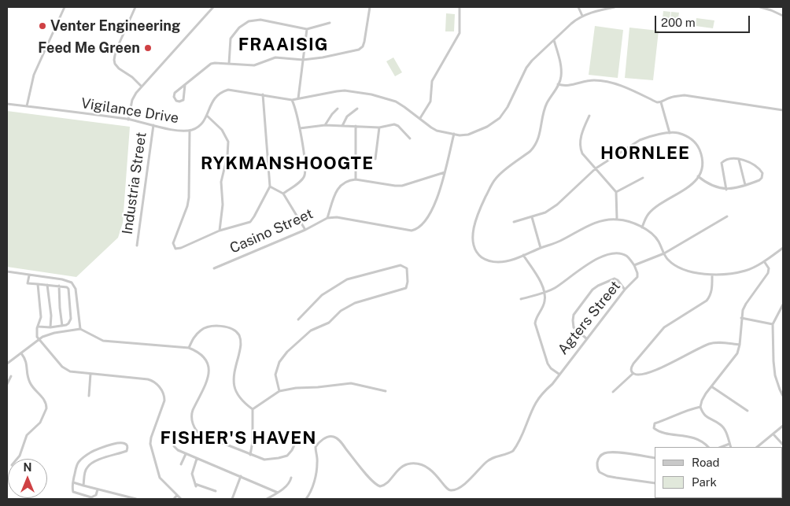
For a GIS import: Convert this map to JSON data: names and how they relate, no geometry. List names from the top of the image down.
{
  "streets": {
    "street": [
      "Vigilance Drive",
      "Industria Street",
      "Casino Street",
      "Agters Street"
    ]
  },
  "crossings": [
    ["Vigilance Drive", "Industria Street"]
  ],
  "districts": [
    "FRAAISIG",
    "HORNLEE",
    "RYKMANSHOOGTE",
    "FISHER'S HAVEN"
  ],
  "places": ["Venter Engineering", "Feed Me Green"],
  "legend": ["Road", "Park"],
  "scale_bar": "200 m",
  "north": "top"
}
